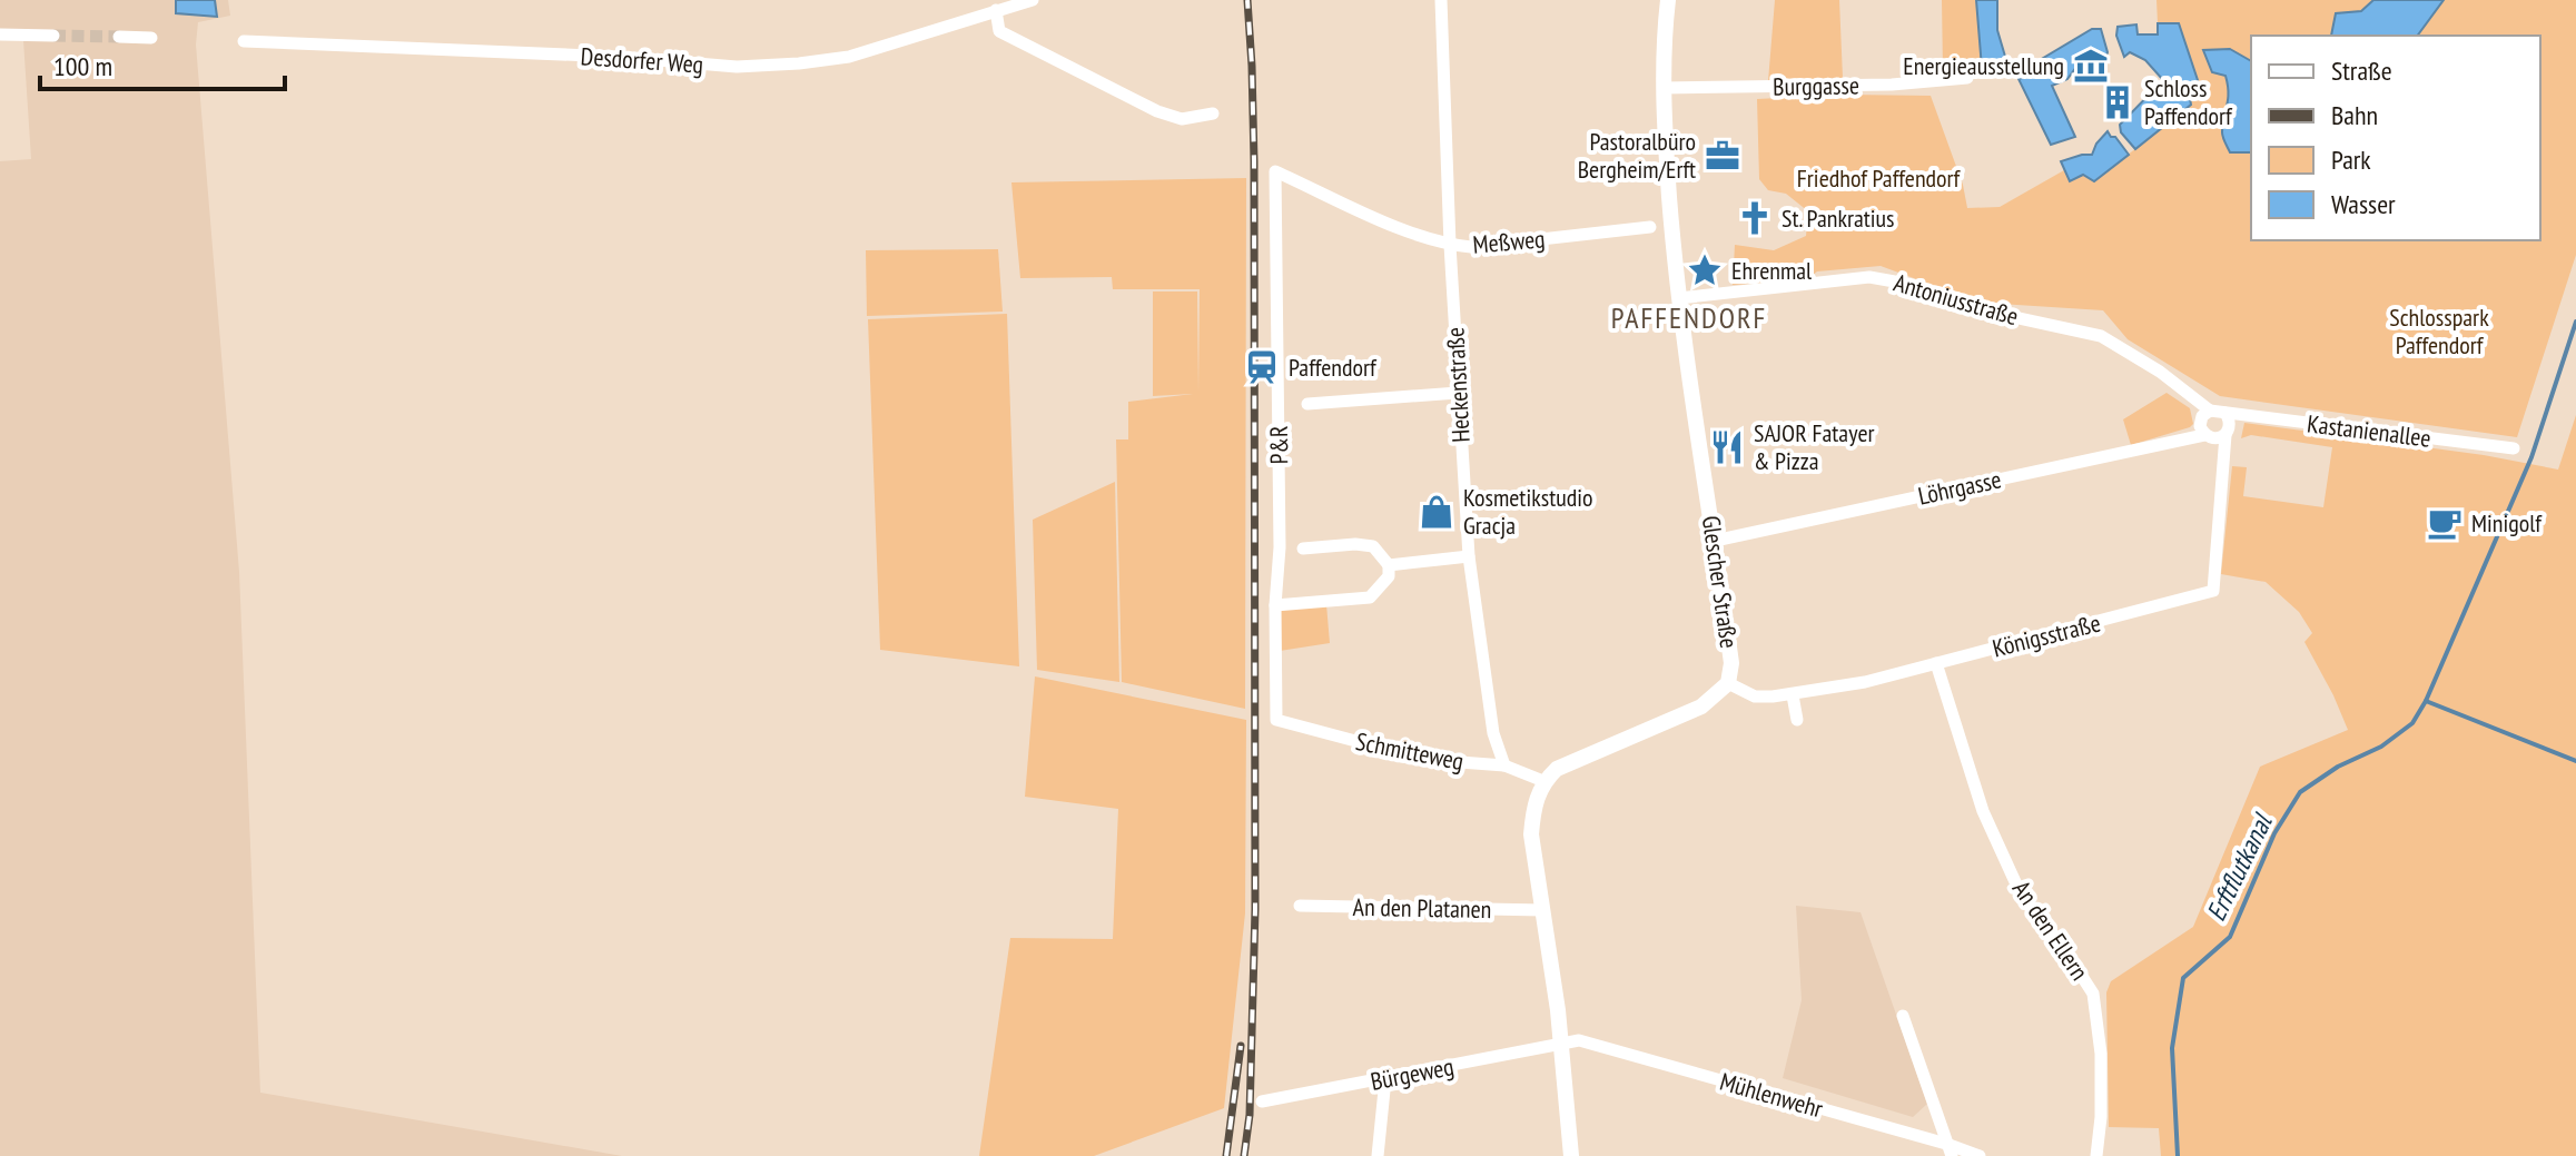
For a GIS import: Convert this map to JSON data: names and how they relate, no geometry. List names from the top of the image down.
{
  "streets": {
    "street": [
      "Desdorfer Weg",
      "Burggasse",
      "Meßweg",
      "Antoniusstraße",
      "Heckenstraße",
      "Kastanienallee",
      "P&R",
      "Löhrgasse",
      "Glescher Straße",
      "Königsstraße",
      "Schmitteweg",
      "An den Platanen",
      "An den Ellern",
      "Bürgeweg",
      "Mühlenwehr"
    ]
  },
  "crossings": [
    ["Burggasse", "Glescher Straße"],
    ["Meßweg", "Heckenstraße"],
    ["Meßweg", "P&R"],
    ["Antoniusstraße", "Kastanienallee"],
    ["Antoniusstraße", "Löhrgasse"],
    ["Antoniusstraße", "Glescher Straße"],
    ["Antoniusstraße", "Königsstraße"],
    ["Heckenstraße", "Schmitteweg"],
    ["Kastanienallee", "Löhrgasse"],
    ["Kastanienallee", "Königsstraße"],
    ["P&R", "Schmitteweg"],
    ["Löhrgasse", "Glescher Straße"],
    ["Löhrgasse", "Königsstraße"],
    ["Glescher Straße", "Königsstraße"],
    ["Glescher Straße", "Schmitteweg"],
    ["Königsstraße", "An den Ellern"],
    ["Bürgeweg", "Mühlenwehr"]
  ],
  "districts": ["PAFFENDORF"],
  "water": ["Erftflutkanal"],
  "parks": ["Friedhof Paffendorf", "Schlosspark Paffendorf"],
  "places": {
    "museum": ["Energieausstellung"],
    "building": ["Schloss Paffendorf"],
    "office": ["Pastoralbüro Bergheim/Erft"],
    "church": ["St. Pankratius"],
    "place": ["Ehrenmal"],
    "station": ["Paffendorf"],
    "restaurant": ["SAJOR Fatayer & Pizza"],
    "shop": ["Kosmetikstudio Gracja"],
    "cafe": ["Minigolf"]
  },
  "legend": [
    "Straße",
    "Bahn",
    "Park",
    "Wasser"
  ],
  "scale_bar": "100 m"
}
